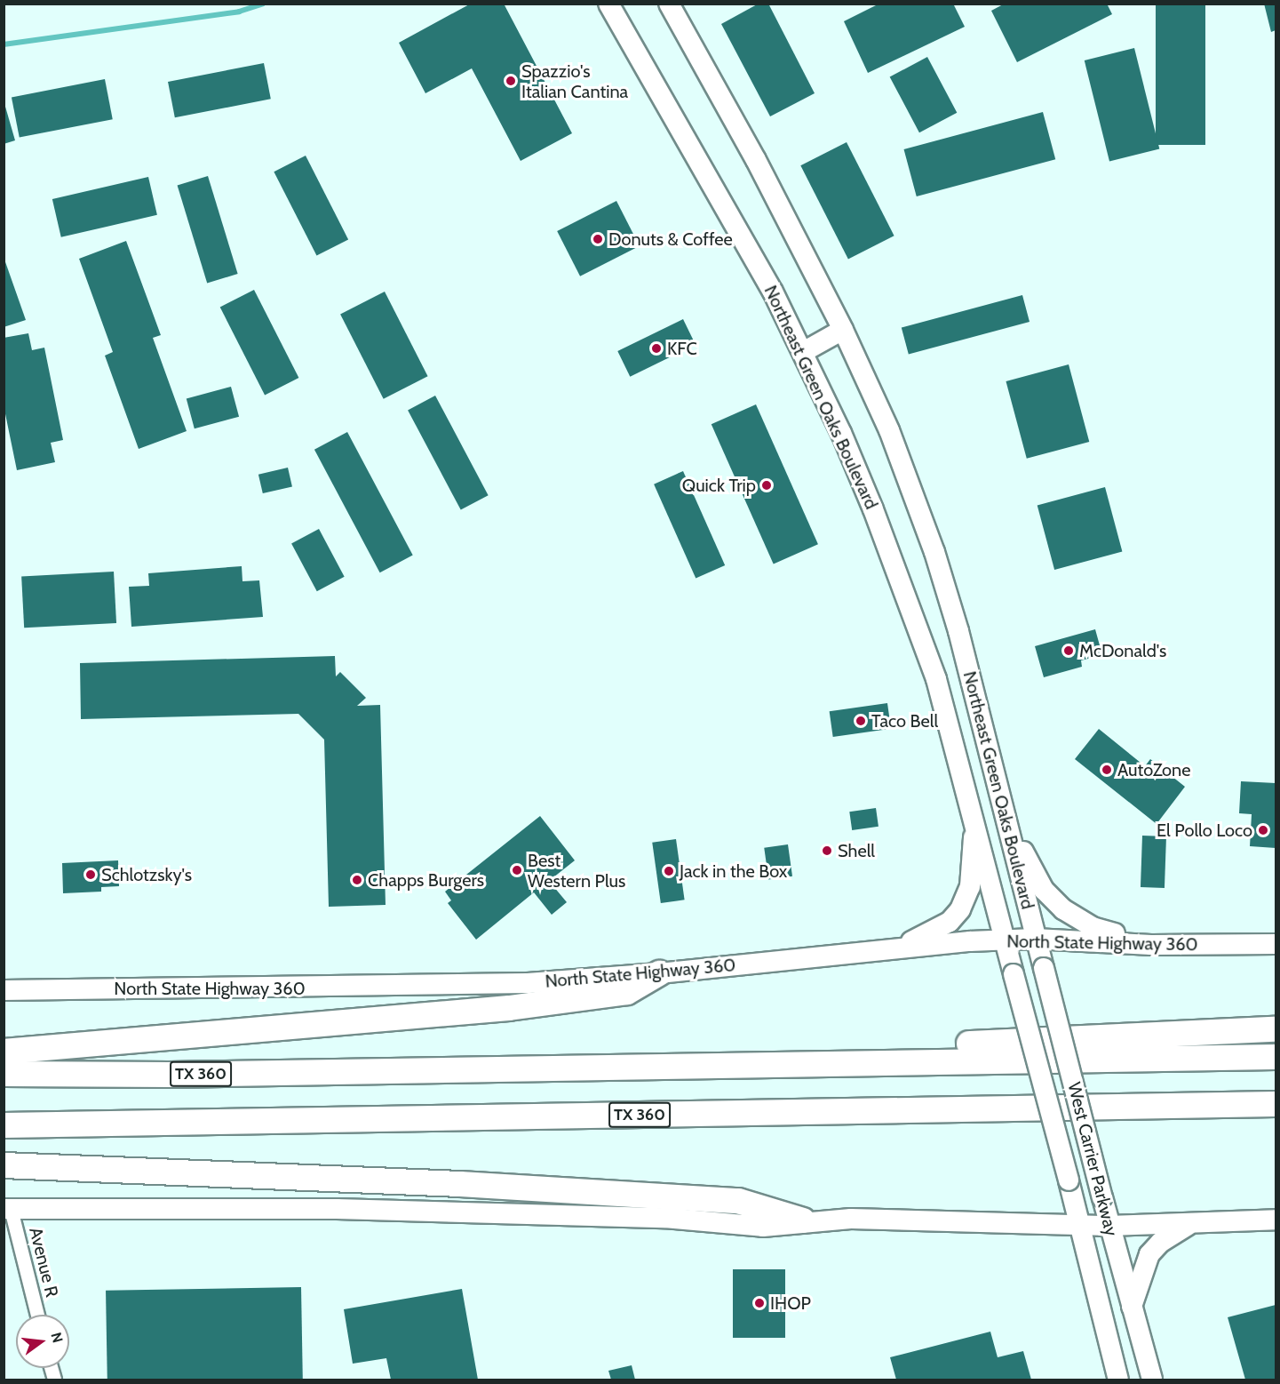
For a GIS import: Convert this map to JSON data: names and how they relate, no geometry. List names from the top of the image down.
{
  "streets": {
    "highway": ["TX 360"],
    "main road": ["Northeast Green Oaks Boulevard", "North State Highway 360", "West Carrier Parkway"],
    "street": ["Avenue R"]
  },
  "crossings": [
    ["Northeast Green Oaks Boulevard", "North State Highway 360"],
    ["Northeast Green Oaks Boulevard", "West Carrier Parkway"],
    ["North State Highway 360", "West Carrier Parkway"]
  ],
  "places": [
    "Spazzio's Italian Cantina",
    "Donuts & Coffee",
    "KFC",
    "Quick Trip",
    "McDonald's",
    "Taco Bell",
    "AutoZone",
    "El Pollo Loco",
    "Shell",
    "Best Western Plus",
    "Jack in the Box",
    "Schlotzsky's",
    "Chapps Burgers",
    "IHOP"
  ],
  "north": "right"
}
